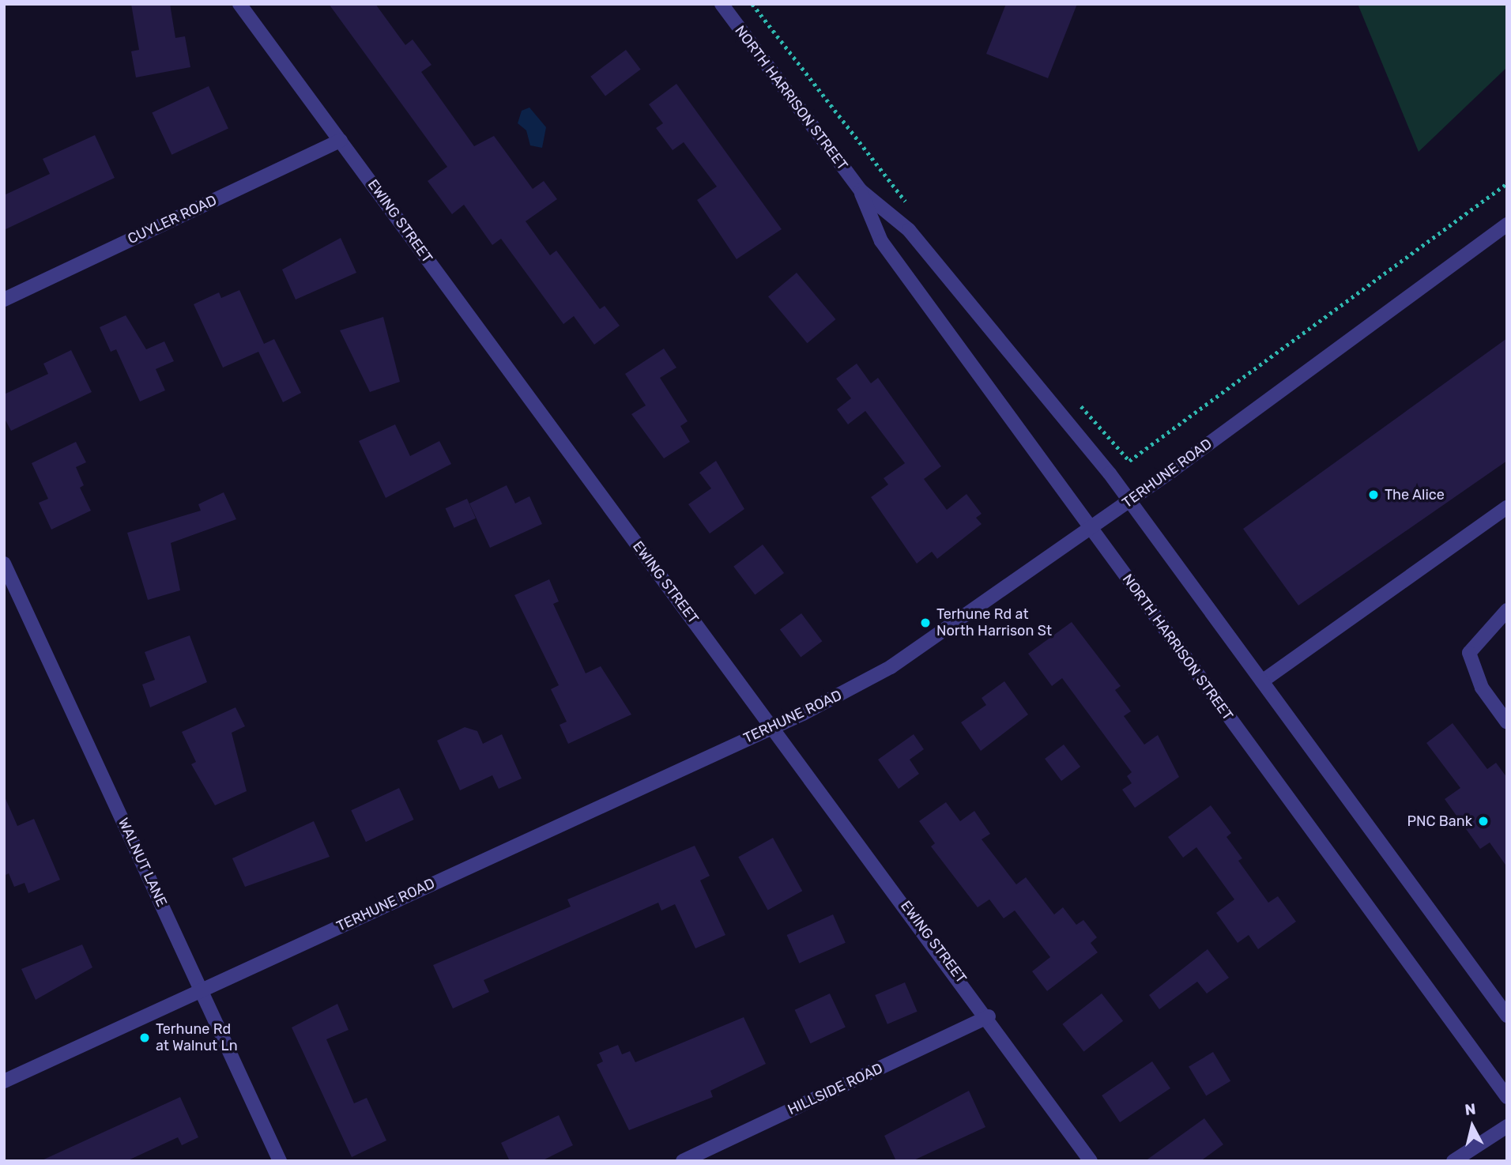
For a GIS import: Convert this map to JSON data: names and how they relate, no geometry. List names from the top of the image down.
{
  "streets": {
    "street": [
      "NORTH HARRISON STREET",
      "CUYLER ROAD",
      "EWING STREET",
      "TERHUNE ROAD",
      "WALNUT LANE",
      "HILLSIDE ROAD"
    ]
  },
  "crossings": [
    ["NORTH HARRISON STREET", "TERHUNE ROAD"],
    ["CUYLER ROAD", "EWING STREET"],
    ["EWING STREET", "TERHUNE ROAD"],
    ["EWING STREET", "HILLSIDE ROAD"],
    ["TERHUNE ROAD", "WALNUT LANE"]
  ],
  "places": [
    "The Alice",
    "Terhune Rd at North Harrison St",
    "PNC Bank",
    "Terhune Rd at Walnut Ln"
  ],
  "north": "top"
}
